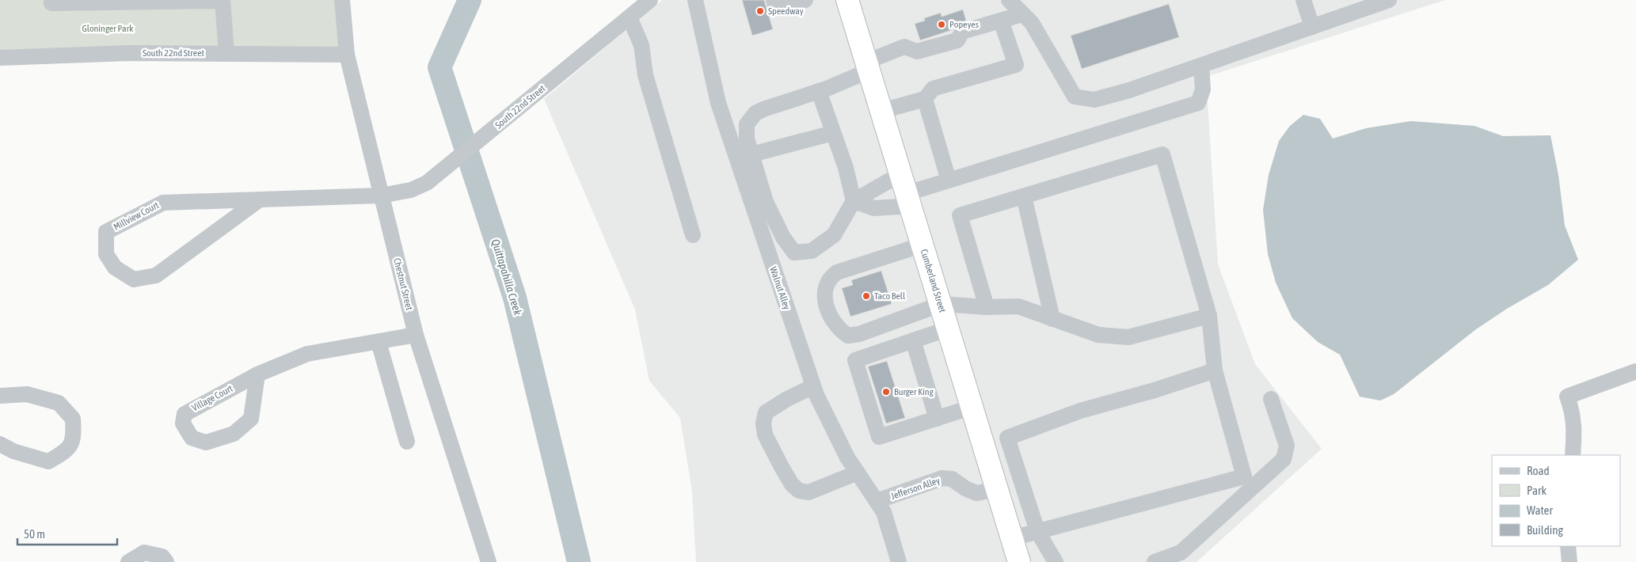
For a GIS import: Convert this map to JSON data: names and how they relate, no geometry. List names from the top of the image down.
{
  "streets": {
    "highway": ["Cumberland Street"],
    "street": [
      "South 22nd Street",
      "Millview Court",
      "Chestnut Street",
      "Walnut Alley",
      "Village Court",
      "Jefferson Alley"
    ]
  },
  "crossings": [
    ["South 22nd Street", "Millview Court"],
    ["South 22nd Street", "Chestnut Street"],
    ["Millview Court", "Chestnut Street"],
    ["Cumberland Street", "Jefferson Alley"],
    ["Chestnut Street", "Village Court"],
    ["Walnut Alley", "Jefferson Alley"]
  ],
  "water": ["Quittapahilla Creek"],
  "parks": ["Gloninger Park"],
  "places": [
    "Speedway",
    "Popeyes",
    "Taco Bell",
    "Burger King"
  ],
  "legend": [
    "Road",
    "Park",
    "Water",
    "Building"
  ],
  "scale_bar": "50 m"
}
